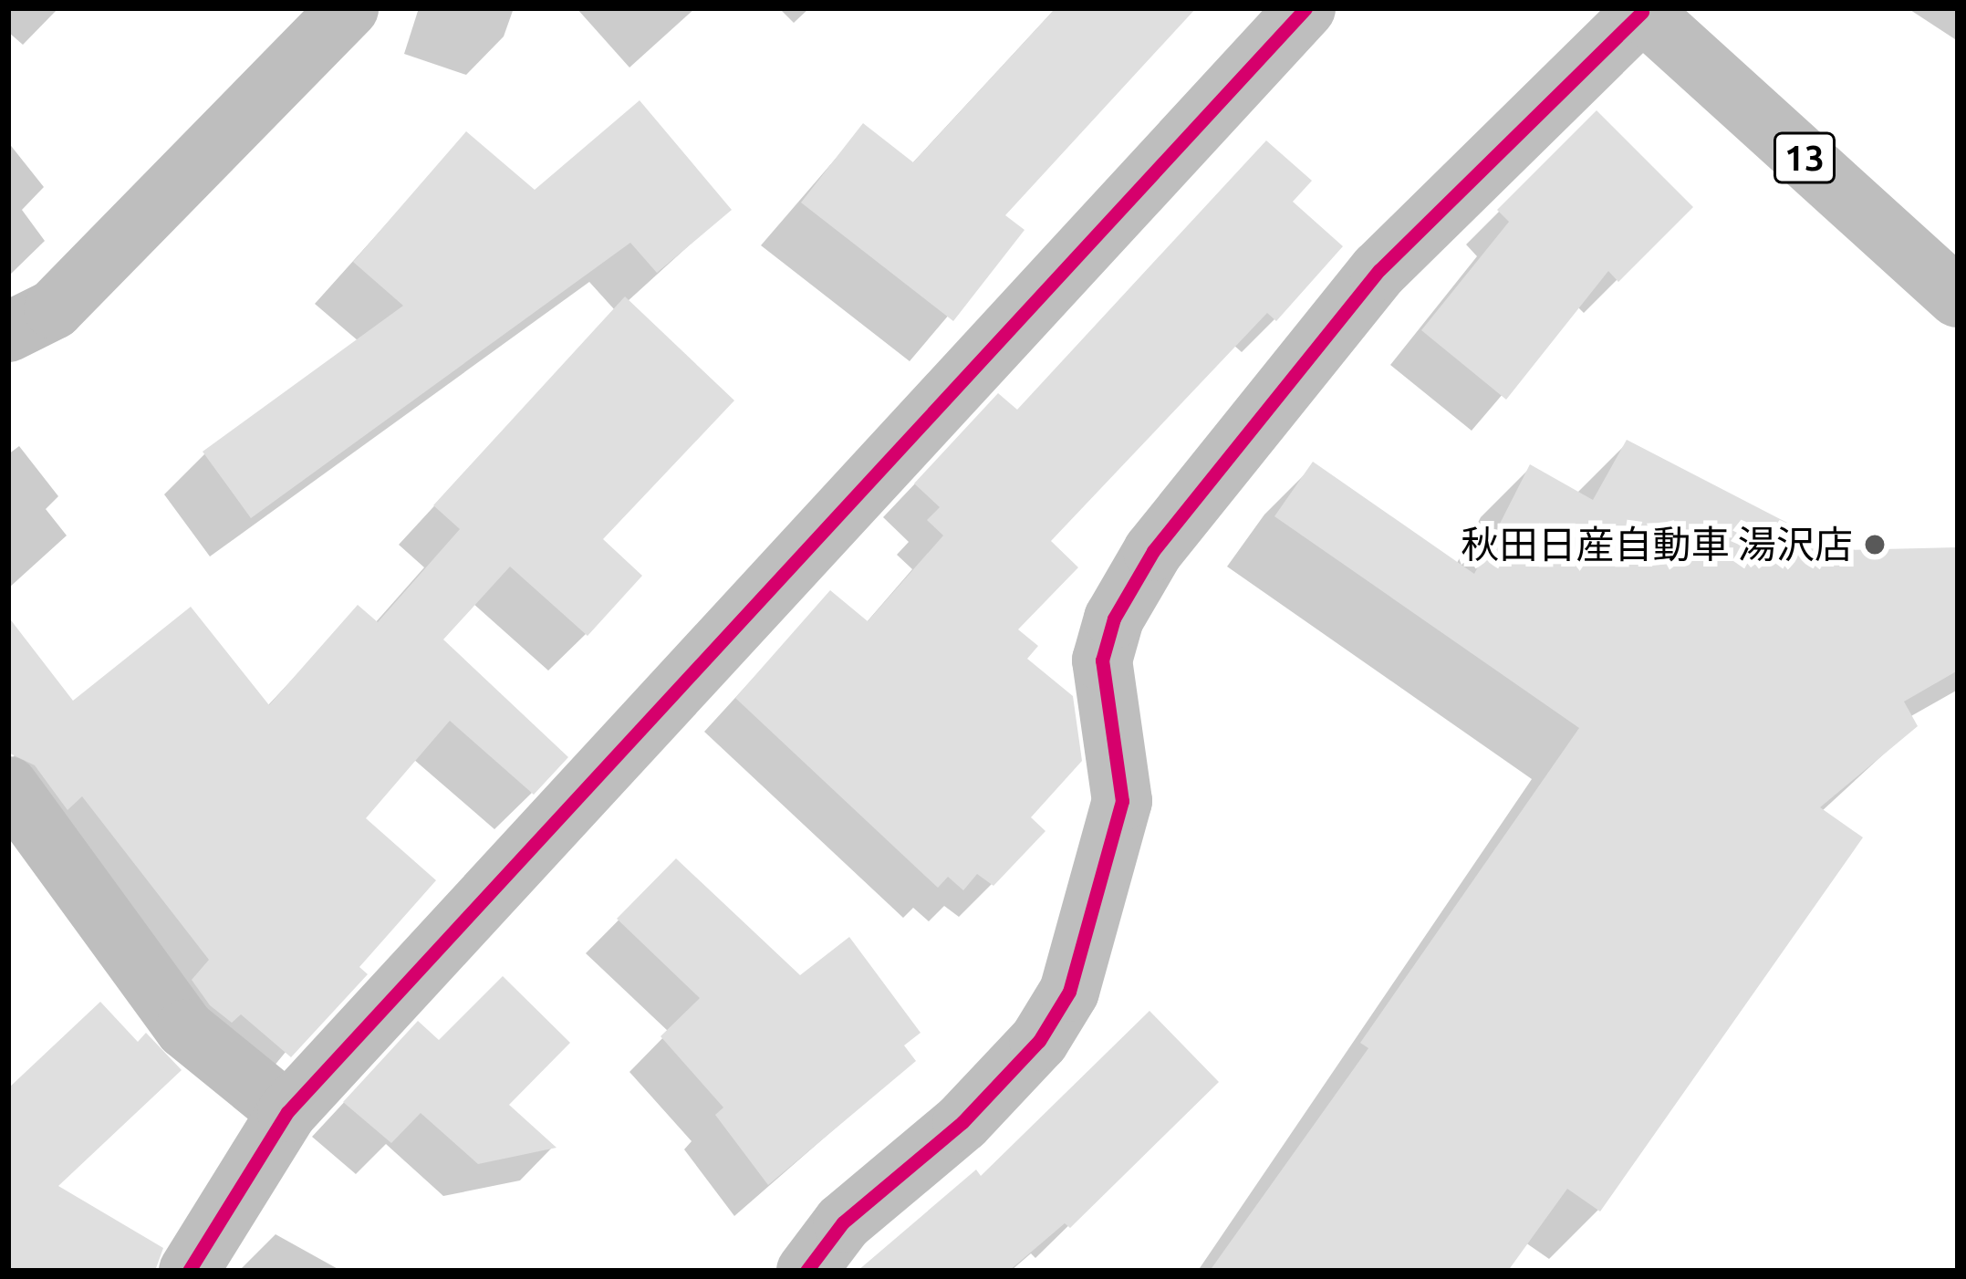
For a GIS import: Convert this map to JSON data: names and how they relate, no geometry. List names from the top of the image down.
{
  "streets": {
    "main road": ["13"]
  },
  "places": ["秋田日産自動車 湯沢店"]
}
